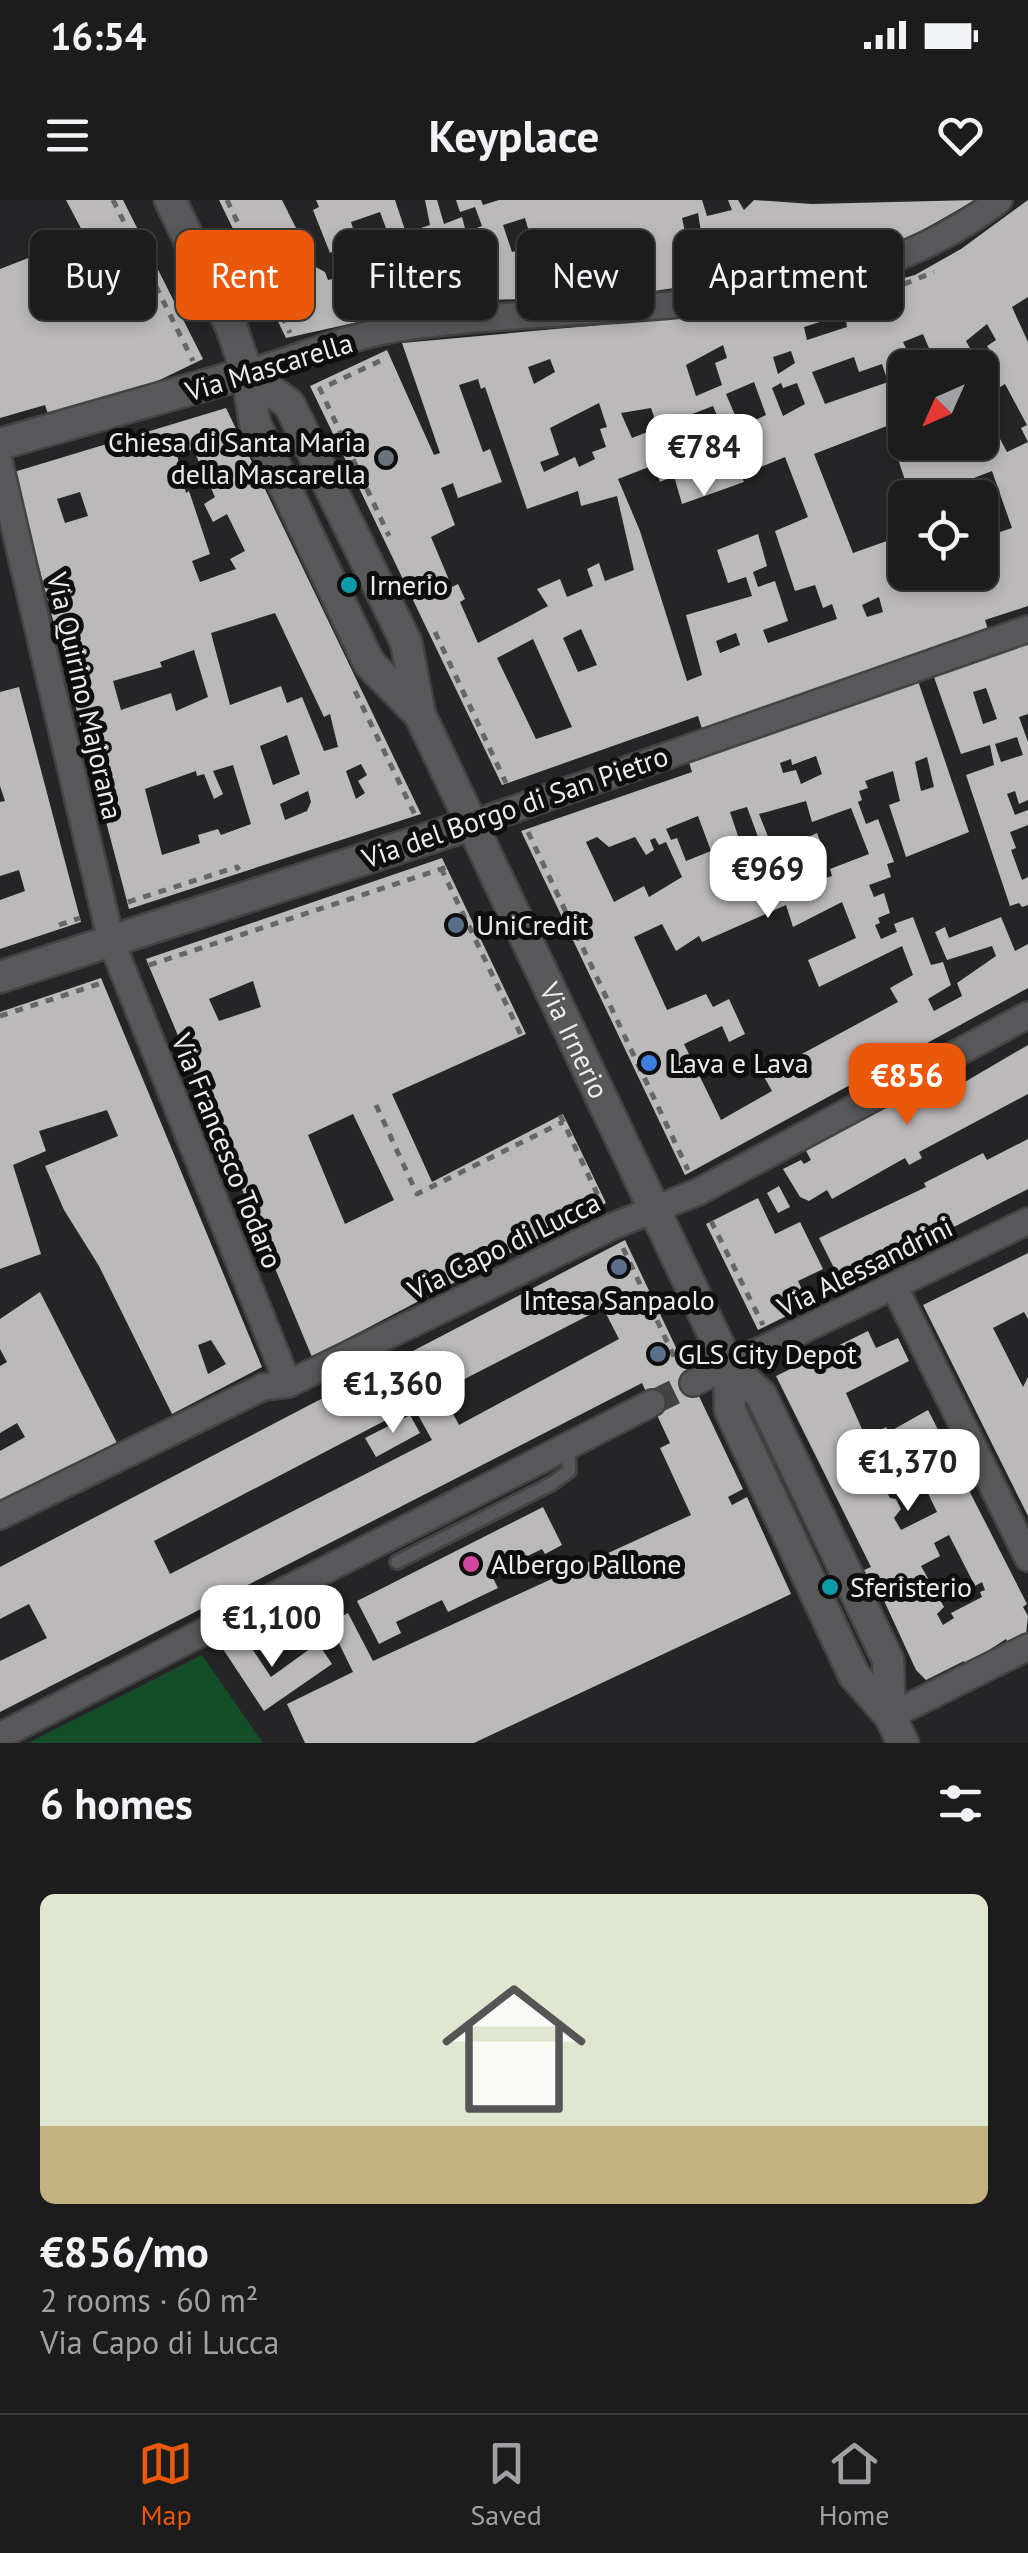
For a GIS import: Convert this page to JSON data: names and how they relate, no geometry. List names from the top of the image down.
{
  "streets": {
    "street": [
      "Via Mascarella",
      "Via Quirino Majorana",
      "Via del Borgo di San Pietro",
      "Via Irnerio",
      "Via Francesco Todaro",
      "Via Capo di Lucca",
      "Via Alessandrini"
    ]
  },
  "crossings": [
    ["Via Mascarella", "Via Irnerio"],
    ["Via Quirino Majorana", "Via del Borgo di San Pietro"],
    ["Via Quirino Majorana", "Via Francesco Todaro"],
    ["Via del Borgo di San Pietro", "Via Irnerio"],
    ["Via del Borgo di San Pietro", "Via Francesco Todaro"],
    ["Via Irnerio", "Via Capo di Lucca"],
    ["Via Irnerio", "Via Alessandrini"],
    ["Via Francesco Todaro", "Via Capo di Lucca"]
  ],
  "places": [
    "Chiesa di Santa Maria della Mascarella",
    "Irnerio",
    "UniCredit",
    "Lava e Lava",
    "Intesa Sanpaolo",
    "GLS City Depot",
    "Albergo Pallone",
    "Sferisterio"
  ],
  "north": "bottom left",
  "page": {
    "status": "16:54",
    "header": "Keyplace",
    "chip": [
      "Buy",
      "Rent",
      "Filters",
      "New",
      "Apartment"
    ],
    "price": [
      "€784",
      "€969",
      "€856",
      "€1,360",
      "€1,370",
      "€1,100"
    ],
    "heading": "6 homes",
    "list": [
      {
        "name": "€856/mo",
        "note": "2 rooms · 60 m² · Via Capo di Lucca"
      }
    ],
    "tabs": ["Map", "Saved", "Home"]
  }
}
